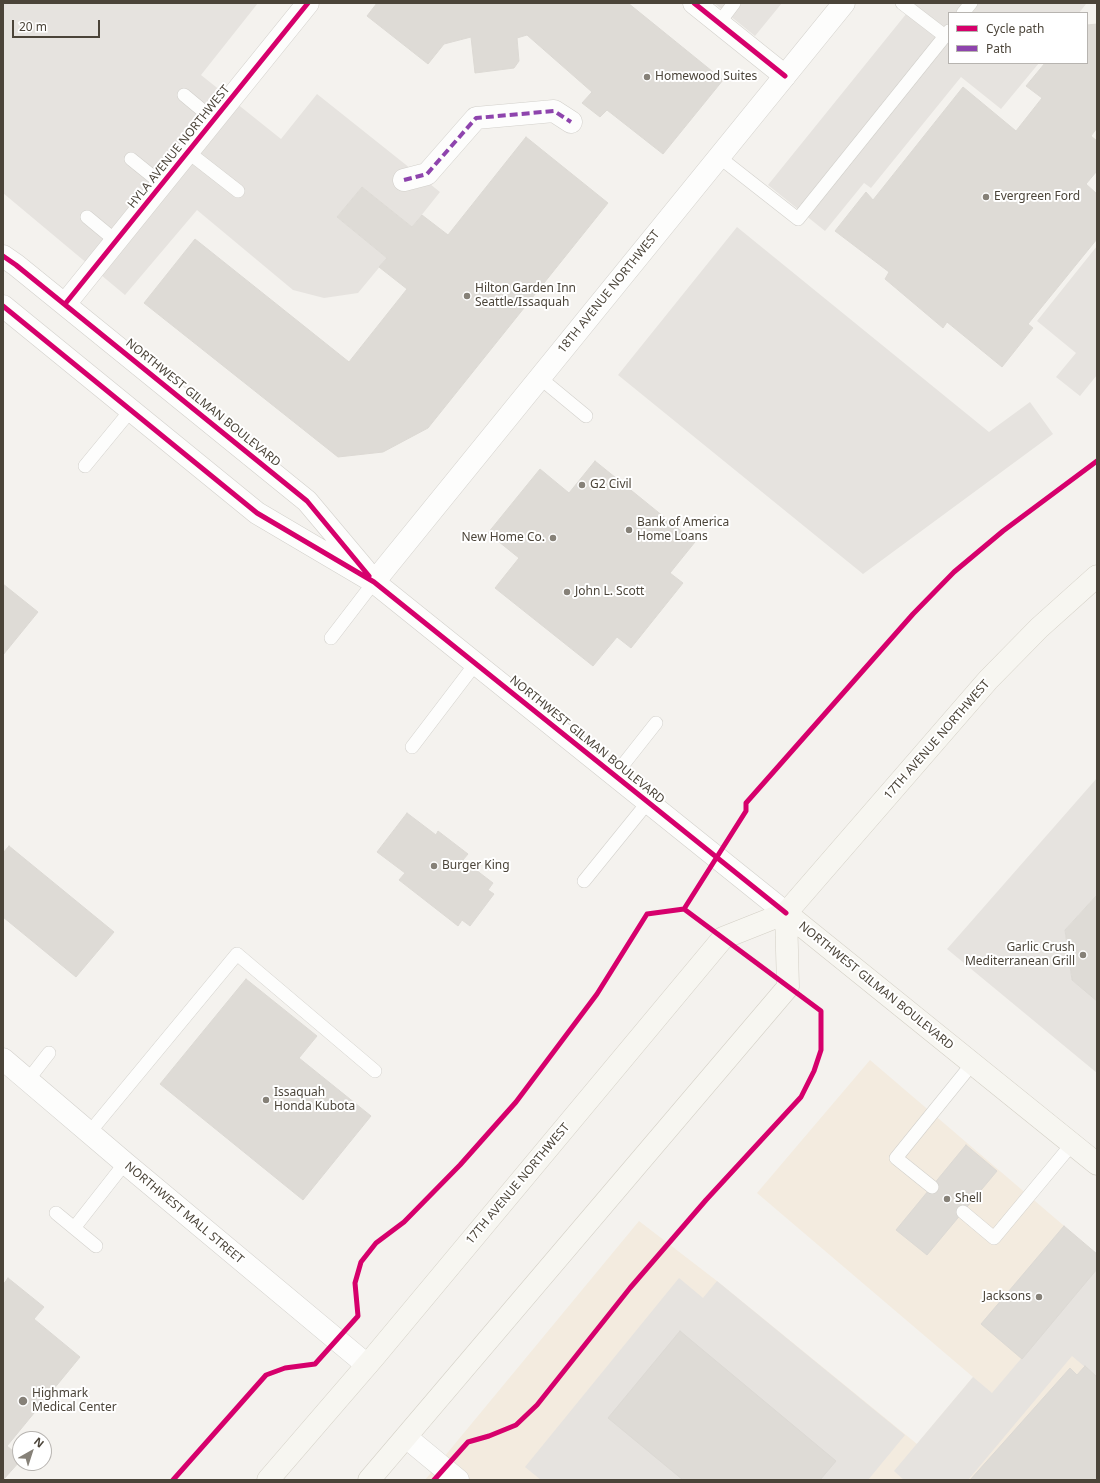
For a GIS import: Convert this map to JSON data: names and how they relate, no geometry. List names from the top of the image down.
{
  "streets": {
    "main road": ["NORTHWEST GILMAN BOULEVARD", "17TH AVENUE NORTHWEST"],
    "street": ["HYLA AVENUE NORTHWEST", "18TH AVENUE NORTHWEST", "NORTHWEST MALL STREET"]
  },
  "crossings": [
    ["HYLA AVENUE NORTHWEST", "NORTHWEST GILMAN BOULEVARD"],
    ["18TH AVENUE NORTHWEST", "NORTHWEST GILMAN BOULEVARD"],
    ["NORTHWEST GILMAN BOULEVARD", "17TH AVENUE NORTHWEST"],
    ["17TH AVENUE NORTHWEST", "NORTHWEST MALL STREET"]
  ],
  "places": [
    "Homewood Suites",
    "Evergreen Ford",
    "Hilton Garden Inn Seattle/Issaquah",
    "G2 Civil",
    "Bank of America Home Loans",
    "New Home Co.",
    "John L. Scott",
    "Burger King",
    "Garlic Crush Mediterranean Grill",
    "Issaquah Honda Kubota",
    "Shell",
    "Jacksons",
    "Highmark Medical Center"
  ],
  "legend": ["Cycle path", "Path"],
  "scale_bar": "20 m",
  "north": "top right"
}
